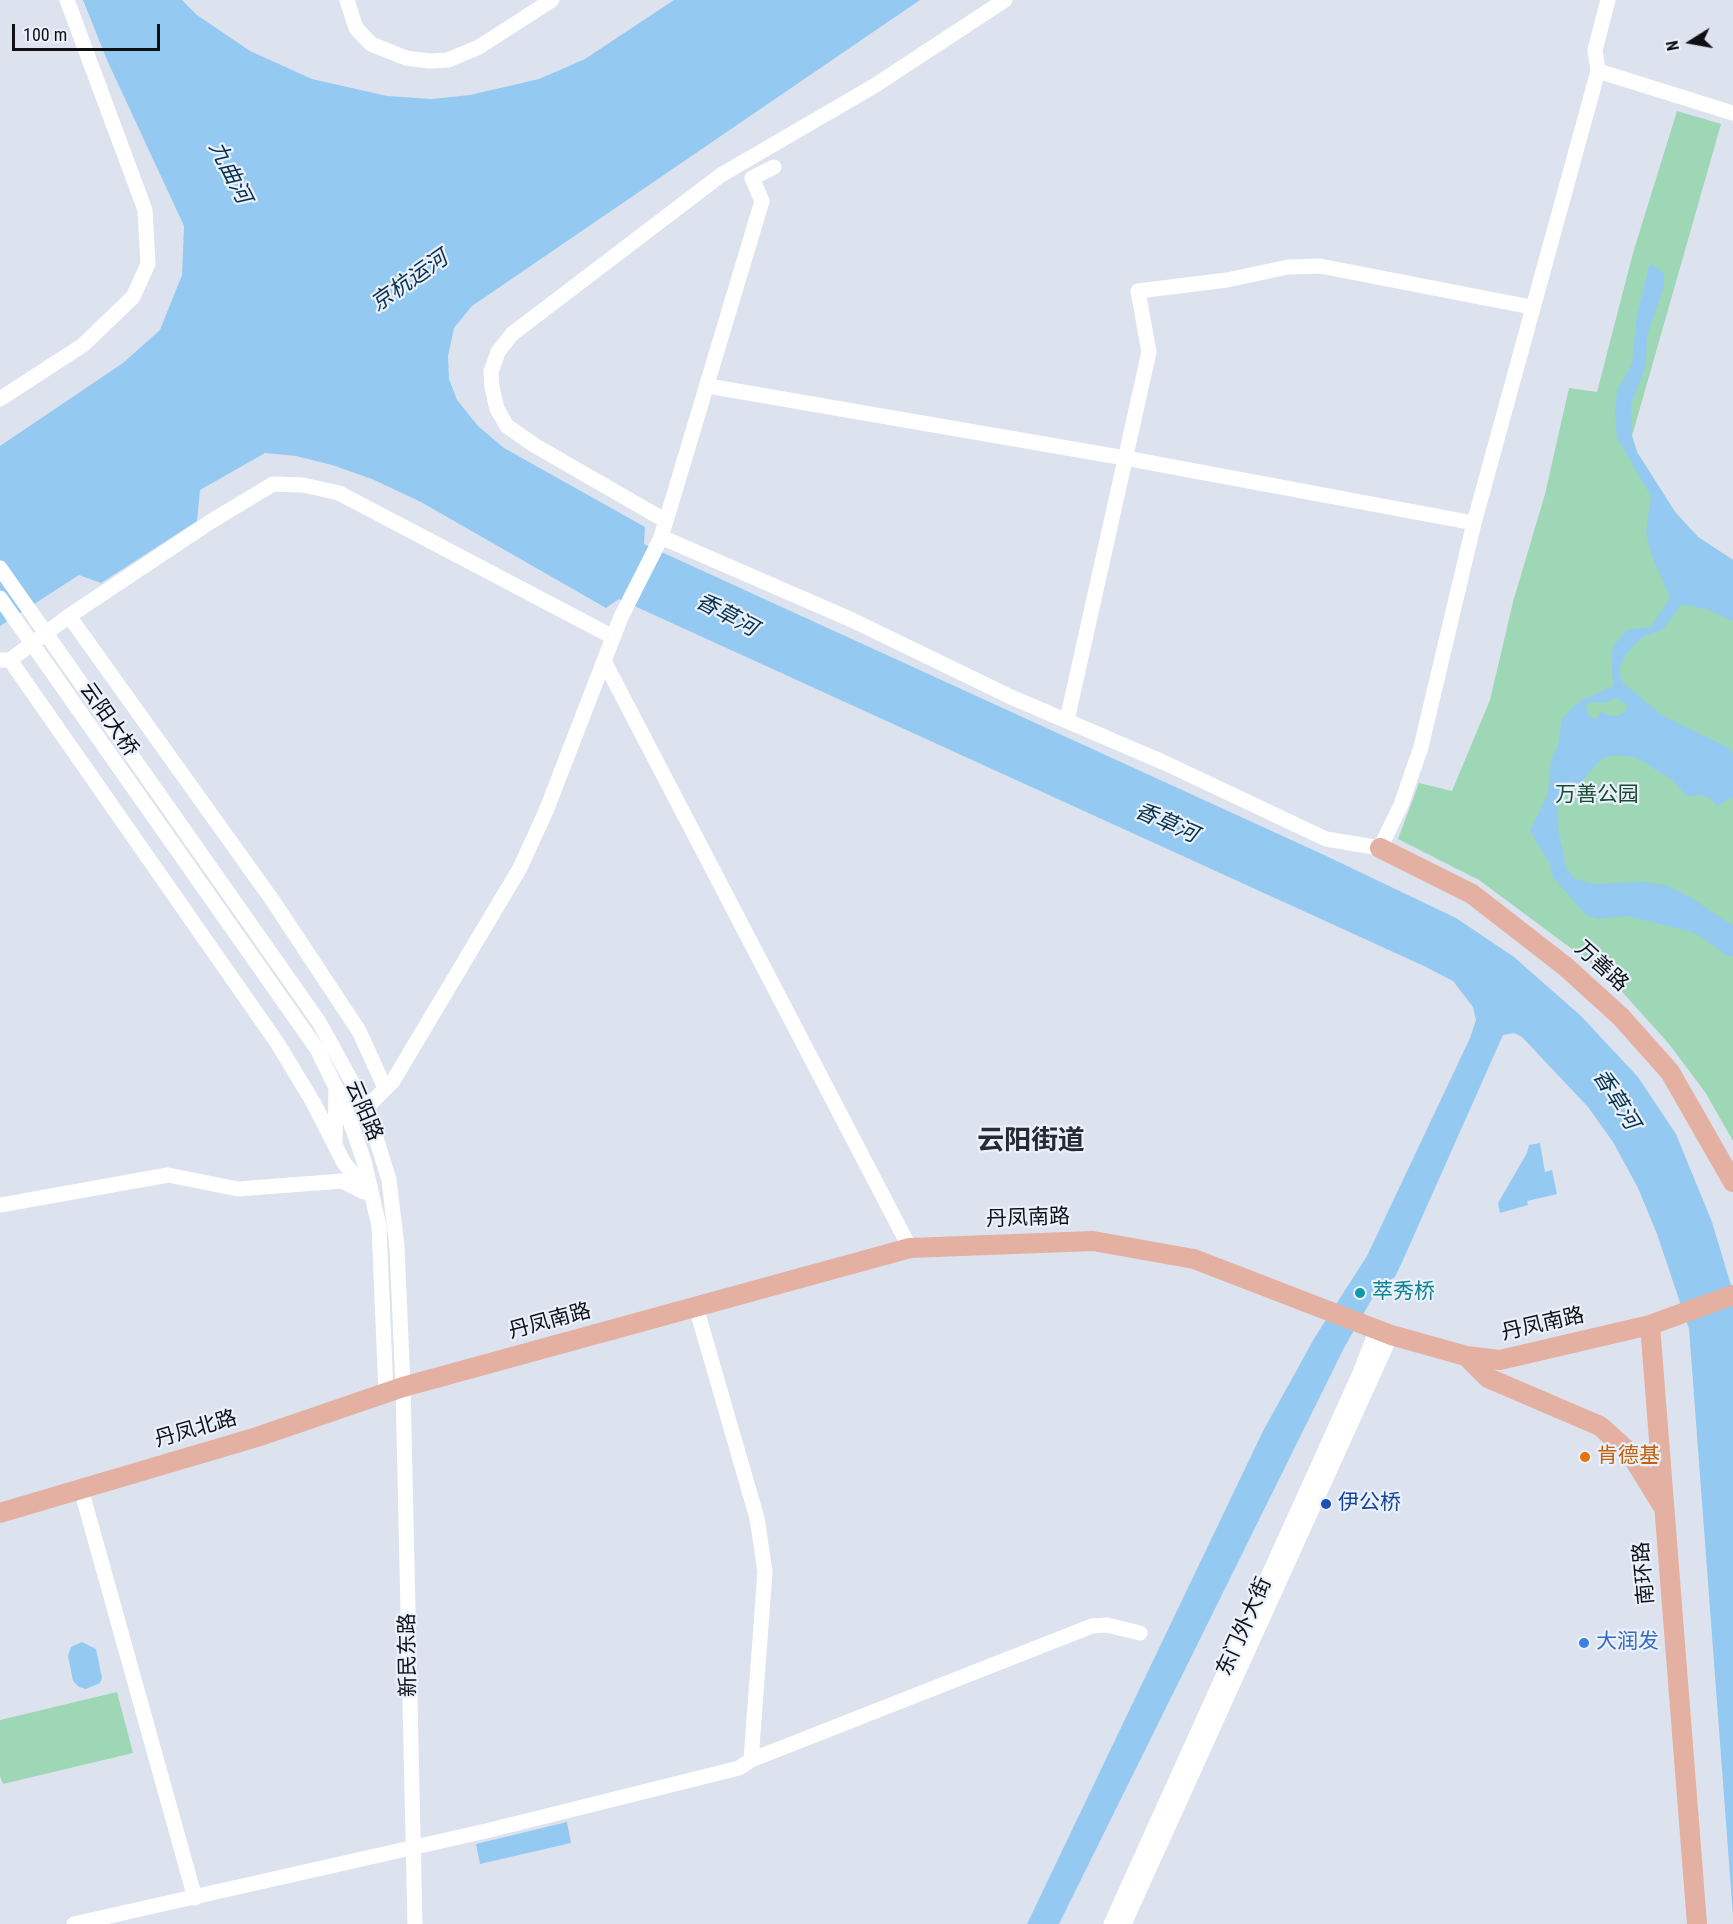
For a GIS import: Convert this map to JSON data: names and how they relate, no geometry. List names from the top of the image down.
{
  "streets": {
    "main road": [
      "万善路",
      "丹凤南路",
      "丹凤北路",
      "南环路"
    ],
    "street": [
      "云阳大桥",
      "云阳路",
      "东门外大街",
      "新民东路"
    ]
  },
  "crossings": [
    ["云阳大桥", "云阳路"],
    ["云阳路", "丹凤南路"],
    ["云阳路", "丹凤北路"],
    ["云阳路", "新民东路"],
    ["丹凤南路", "丹凤北路"],
    ["丹凤南路", "南环路"],
    ["丹凤南路", "东门外大街"],
    ["丹凤南路", "新民东路"],
    ["丹凤北路", "新民东路"]
  ],
  "districts": ["云阳街道"],
  "water": ["九曲河", "京杭运河", "香草河"],
  "parks": ["万善公园"],
  "places": [
    "萃秀桥",
    "肯德基",
    "伊公桥",
    "大润发"
  ],
  "scale_bar": "100 m",
  "north": "left"
}
